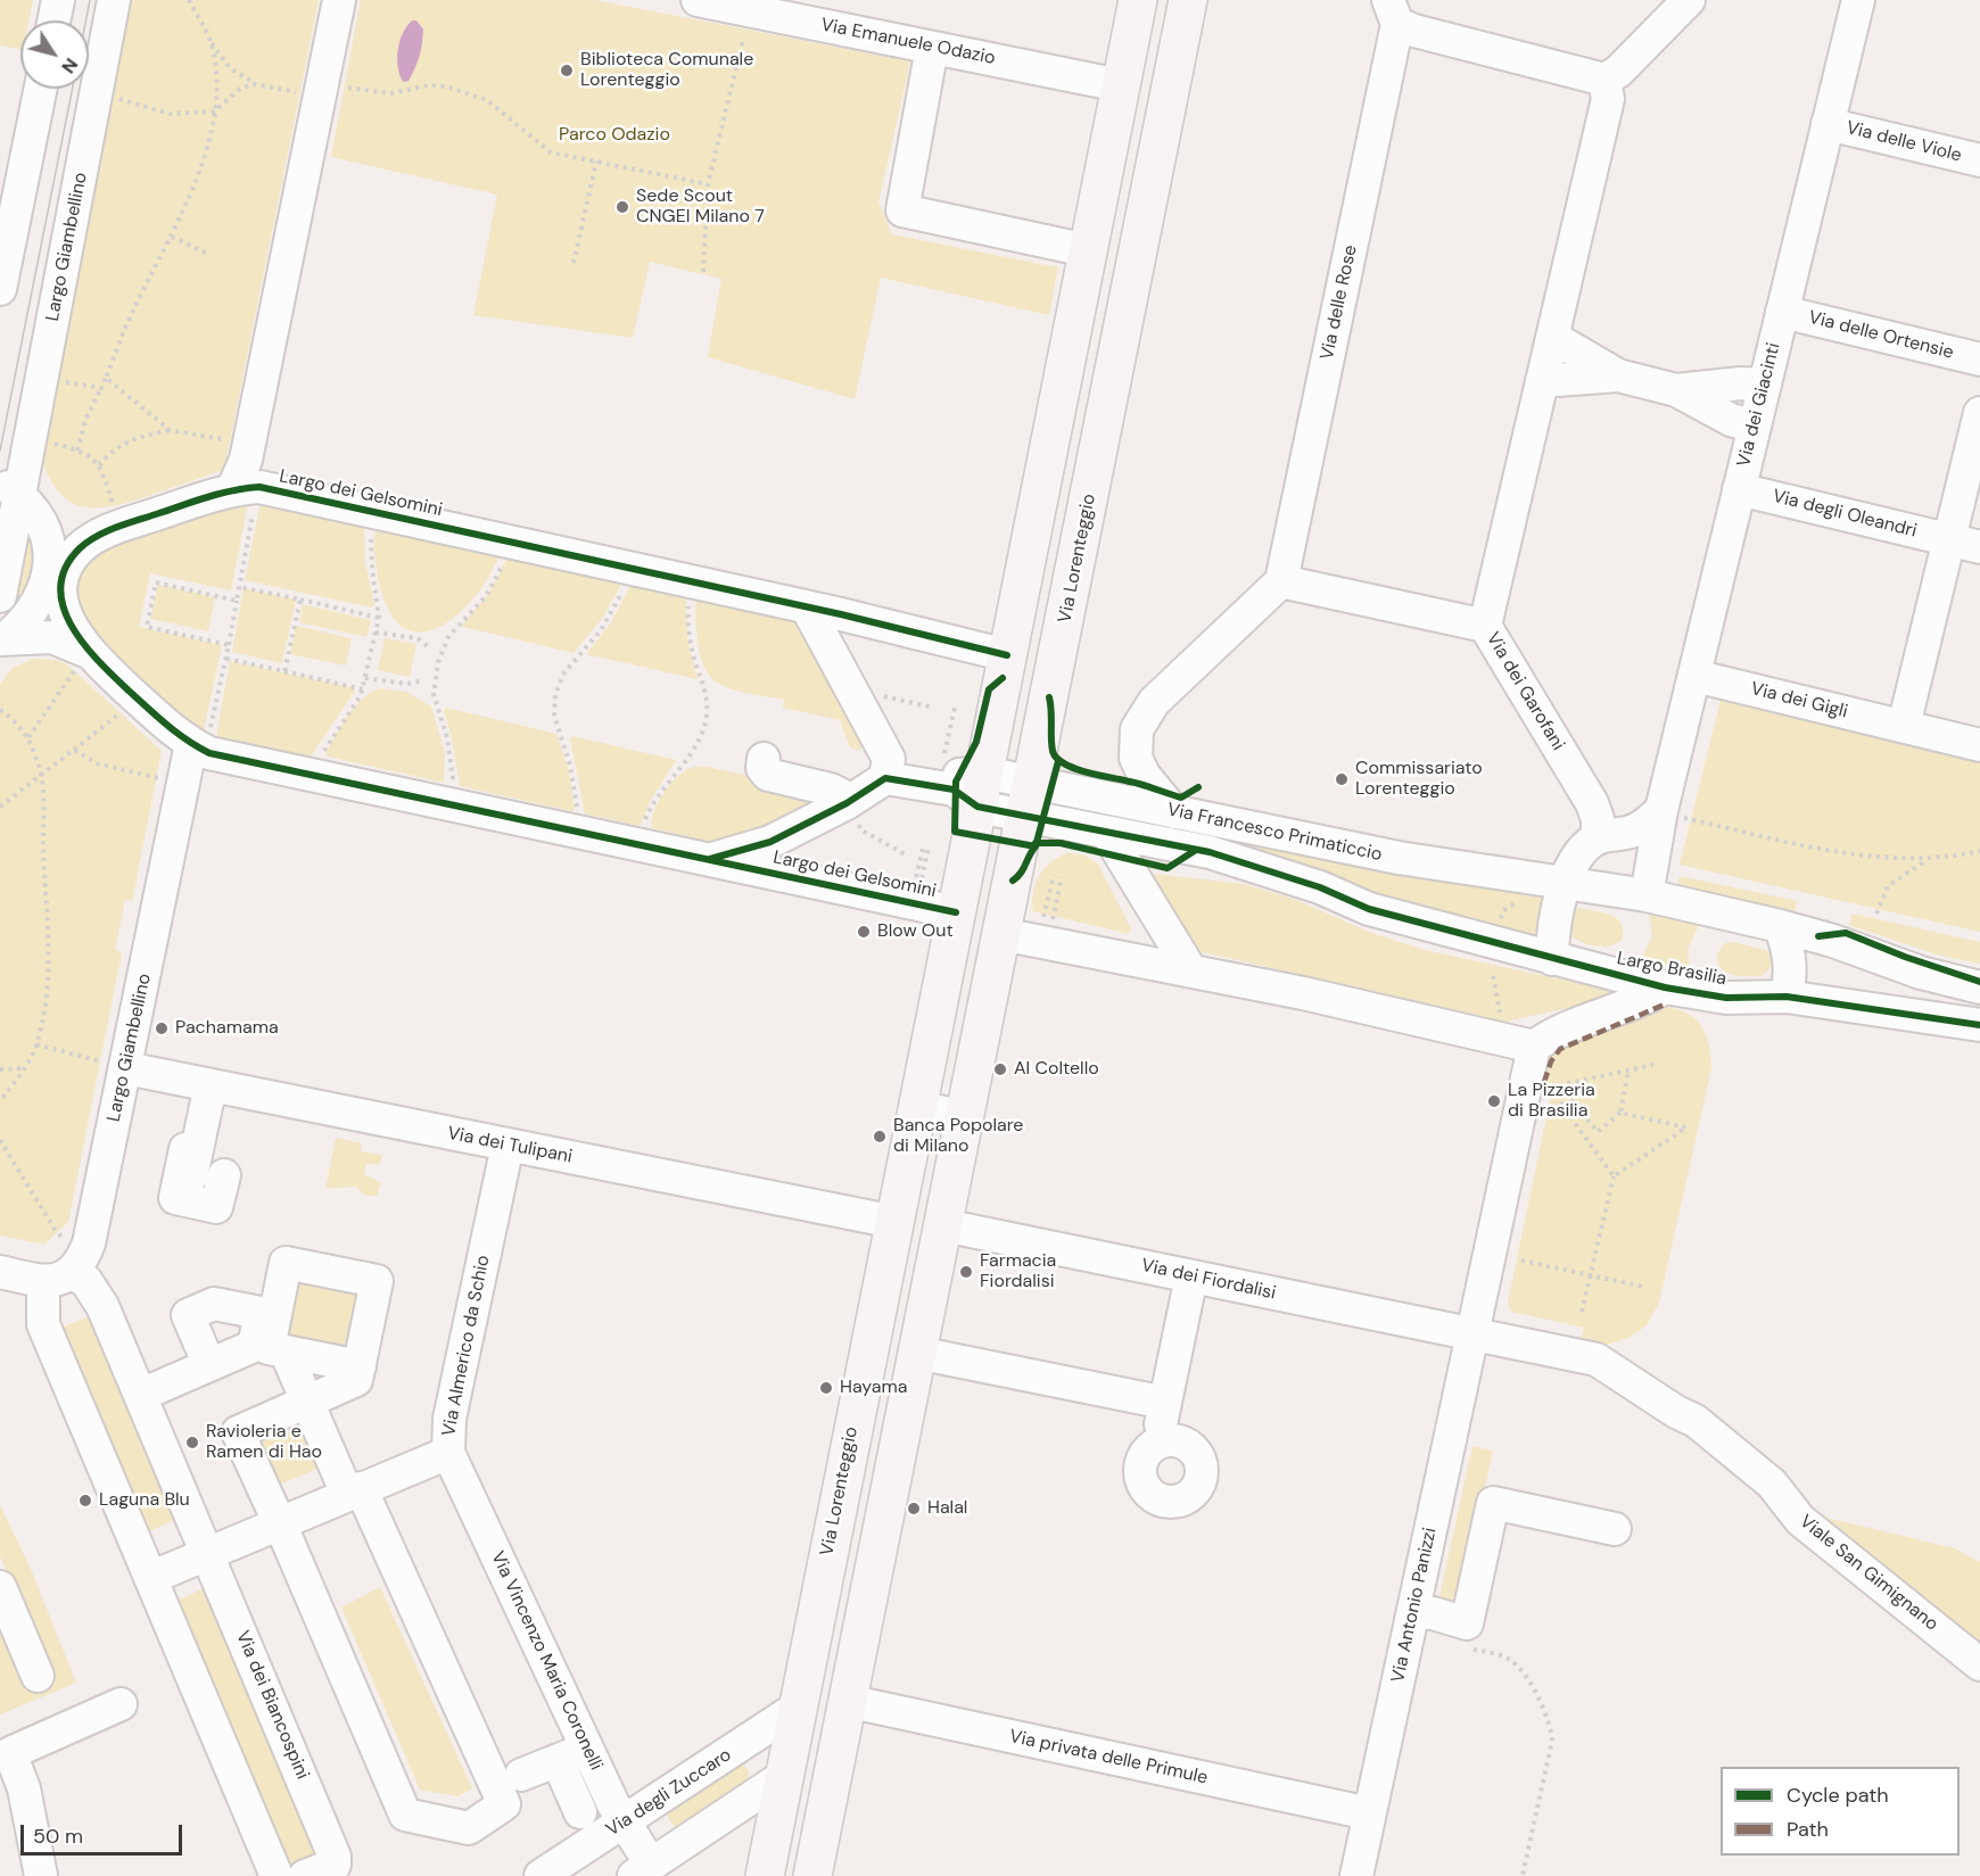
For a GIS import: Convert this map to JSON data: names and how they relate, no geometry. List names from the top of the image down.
{
  "streets": {
    "main road": ["Via Lorenteggio"],
    "street": [
      "Via Emanuele Odazio",
      "Via delle Viole",
      "Largo Giambellino",
      "Via delle Rose",
      "Via delle Ortensie",
      "Via dei Giacinti",
      "Largo dei Gelsomini",
      "Via degli Oleandri",
      "Via dei Garofani",
      "Via dei Gigli",
      "Via Francesco Primaticcio",
      "Largo Brasilia",
      "Via dei Tulipani",
      "Via dei Fiordalisi",
      "Via Almerico da Schio",
      "Viale San Gimignano",
      "Via Antonio Panizzi",
      "Via Vincenzo Maria Coronelli",
      "Via dei Biancospini",
      "Via privata delle Primule",
      "Via degli Zuccaro"
    ]
  },
  "crossings": [
    ["Via Emanuele Odazio", "Via Lorenteggio"],
    ["Via delle Viole", "Via dei Giacinti"],
    ["Largo Giambellino", "Largo dei Gelsomini"],
    ["Largo Giambellino", "Via dei Tulipani"],
    ["Largo Giambellino", "Via dei Biancospini"],
    ["Via delle Rose", "Via dei Garofani"],
    ["Via delle Ortensie", "Via dei Giacinti"],
    ["Via dei Giacinti", "Via degli Oleandri"],
    ["Via dei Giacinti", "Via dei Gigli"],
    ["Largo dei Gelsomini", "Via Lorenteggio"],
    ["Via Lorenteggio", "Via Francesco Primaticcio"],
    ["Via Lorenteggio", "Via dei Tulipani"],
    ["Via Lorenteggio", "Via dei Fiordalisi"],
    ["Via Lorenteggio", "Via privata delle Primule"],
    ["Via Lorenteggio", "Via degli Zuccaro"],
    ["Via Francesco Primaticcio", "Largo Brasilia"],
    ["Via dei Tulipani", "Via Almerico da Schio"],
    ["Via dei Fiordalisi", "Viale San Gimignano"],
    ["Via dei Fiordalisi", "Via Antonio Panizzi"],
    ["Via Almerico da Schio", "Via Vincenzo Maria Coronelli"],
    ["Via Almerico da Schio", "Via dei Biancospini"],
    ["Viale San Gimignano", "Via Antonio Panizzi"],
    ["Via Antonio Panizzi", "Via privata delle Primule"],
    ["Via Vincenzo Maria Coronelli", "Via degli Zuccaro"]
  ],
  "parks": ["Parco Odazio"],
  "places": [
    "Biblioteca Comunale Lorenteggio",
    "Sede Scout CNGEI Milano 7",
    "Commissariato Lorenteggio",
    "Blow Out",
    "Pachamama",
    "Al Coltello",
    "La Pizzeria di Brasilia",
    "Banca Popolare di Milano",
    "Farmacia Fiordalisi",
    "Hayama",
    "Ravioleria e Ramen di Hao",
    "Laguna Blu",
    "Halal"
  ],
  "legend": ["Cycle path", "Path"],
  "scale_bar": "50 m",
  "north": "bottom right"
}
